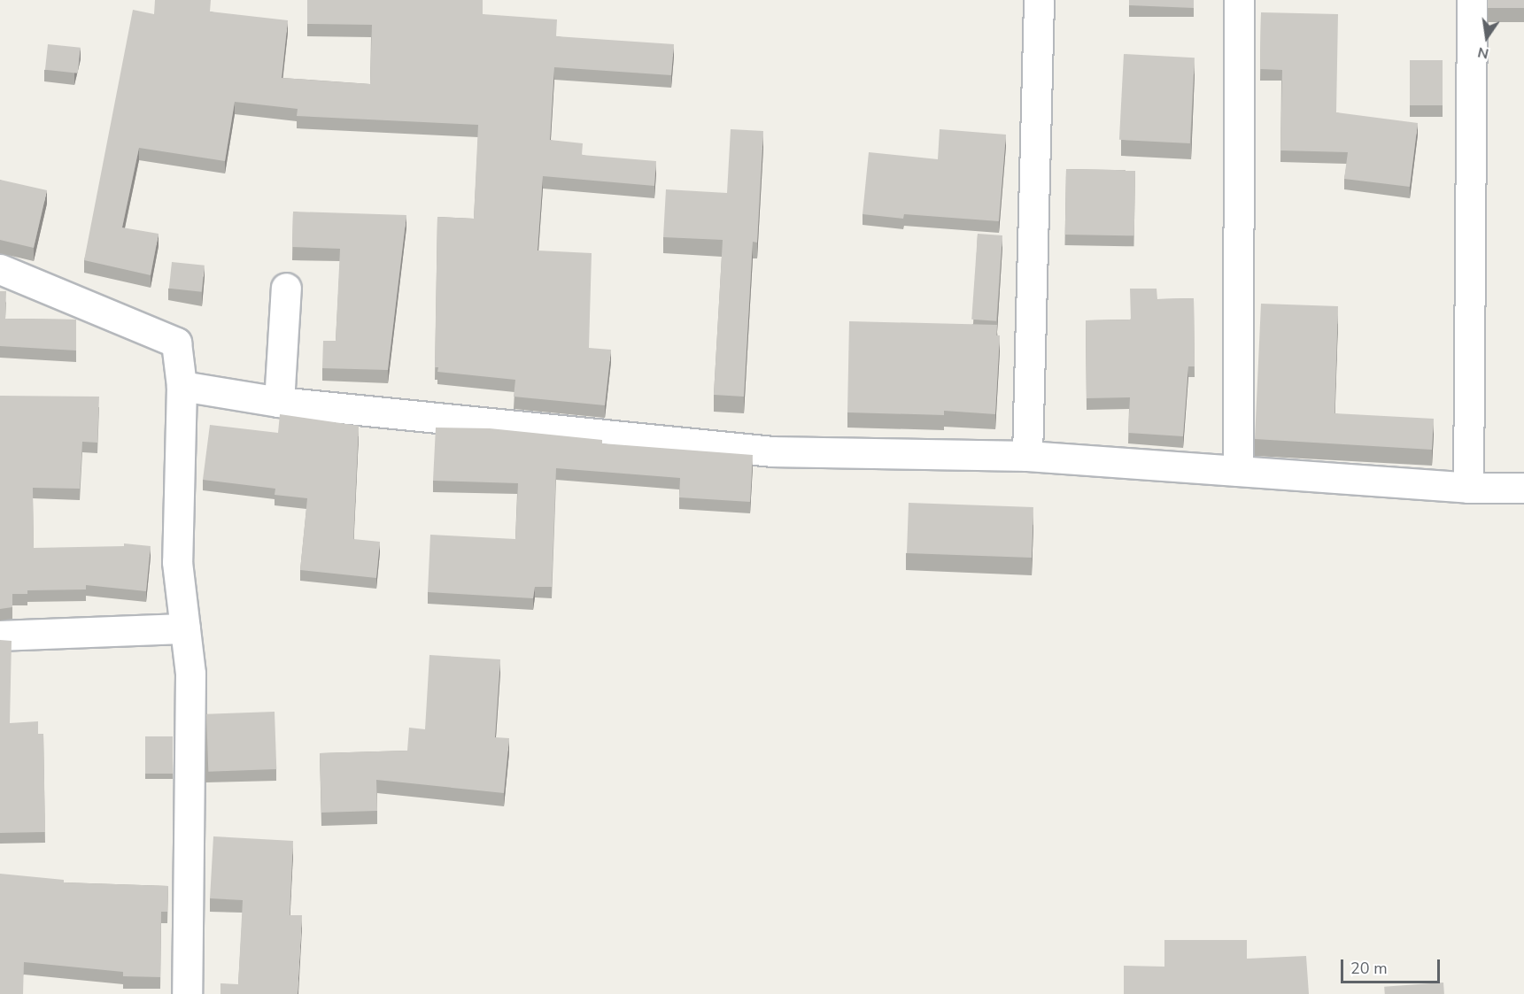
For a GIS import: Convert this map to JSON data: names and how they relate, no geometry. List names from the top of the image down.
{
  "scale_bar": "20 m",
  "north": "bottom"
}
